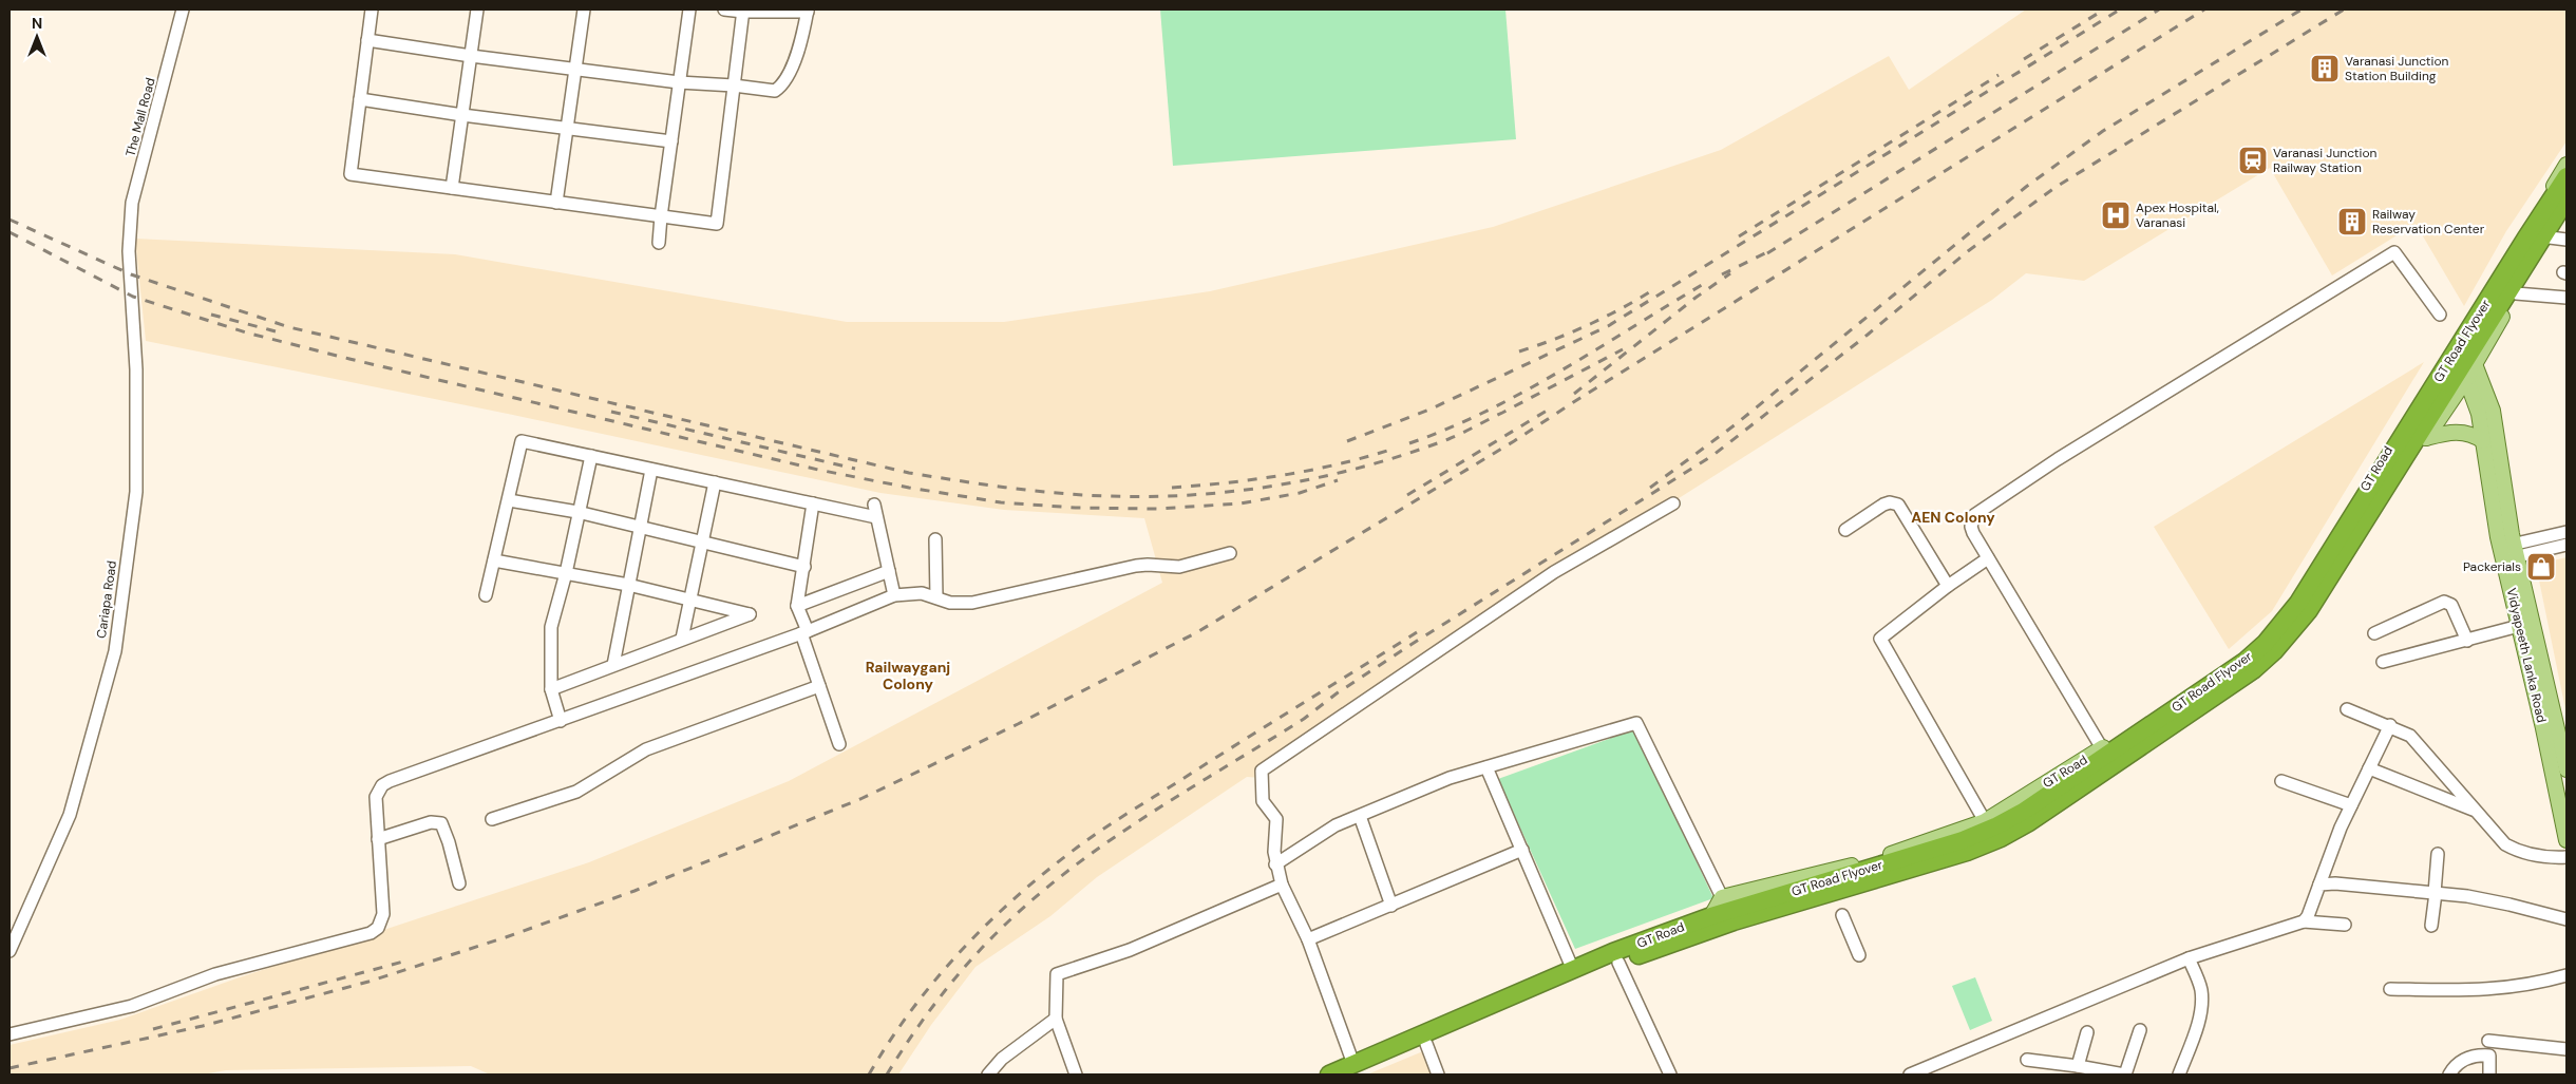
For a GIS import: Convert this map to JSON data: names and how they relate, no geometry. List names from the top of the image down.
{
  "streets": {
    "highway": ["GT Road Flyover", "GT Road"],
    "main road": ["Vidyapeeth Lanka Road"],
    "street": ["The Mall Road", "Cariapa Road"]
  },
  "crossings": [
    ["The Mall Road", "Cariapa Road"],
    ["GT Road Flyover", "GT Road"],
    ["GT Road", "Vidyapeeth Lanka Road"]
  ],
  "districts": ["AEN Colony", "Railwayganj Colony"],
  "places": {
    "building": ["Varanasi Junction Station Building", "Railway Reservation Center"],
    "station": ["Varanasi Junction Railway Station"],
    "hospital": ["Apex Hospital, Varanasi"],
    "shop": ["Packerials"]
  },
  "north": "top"
}
